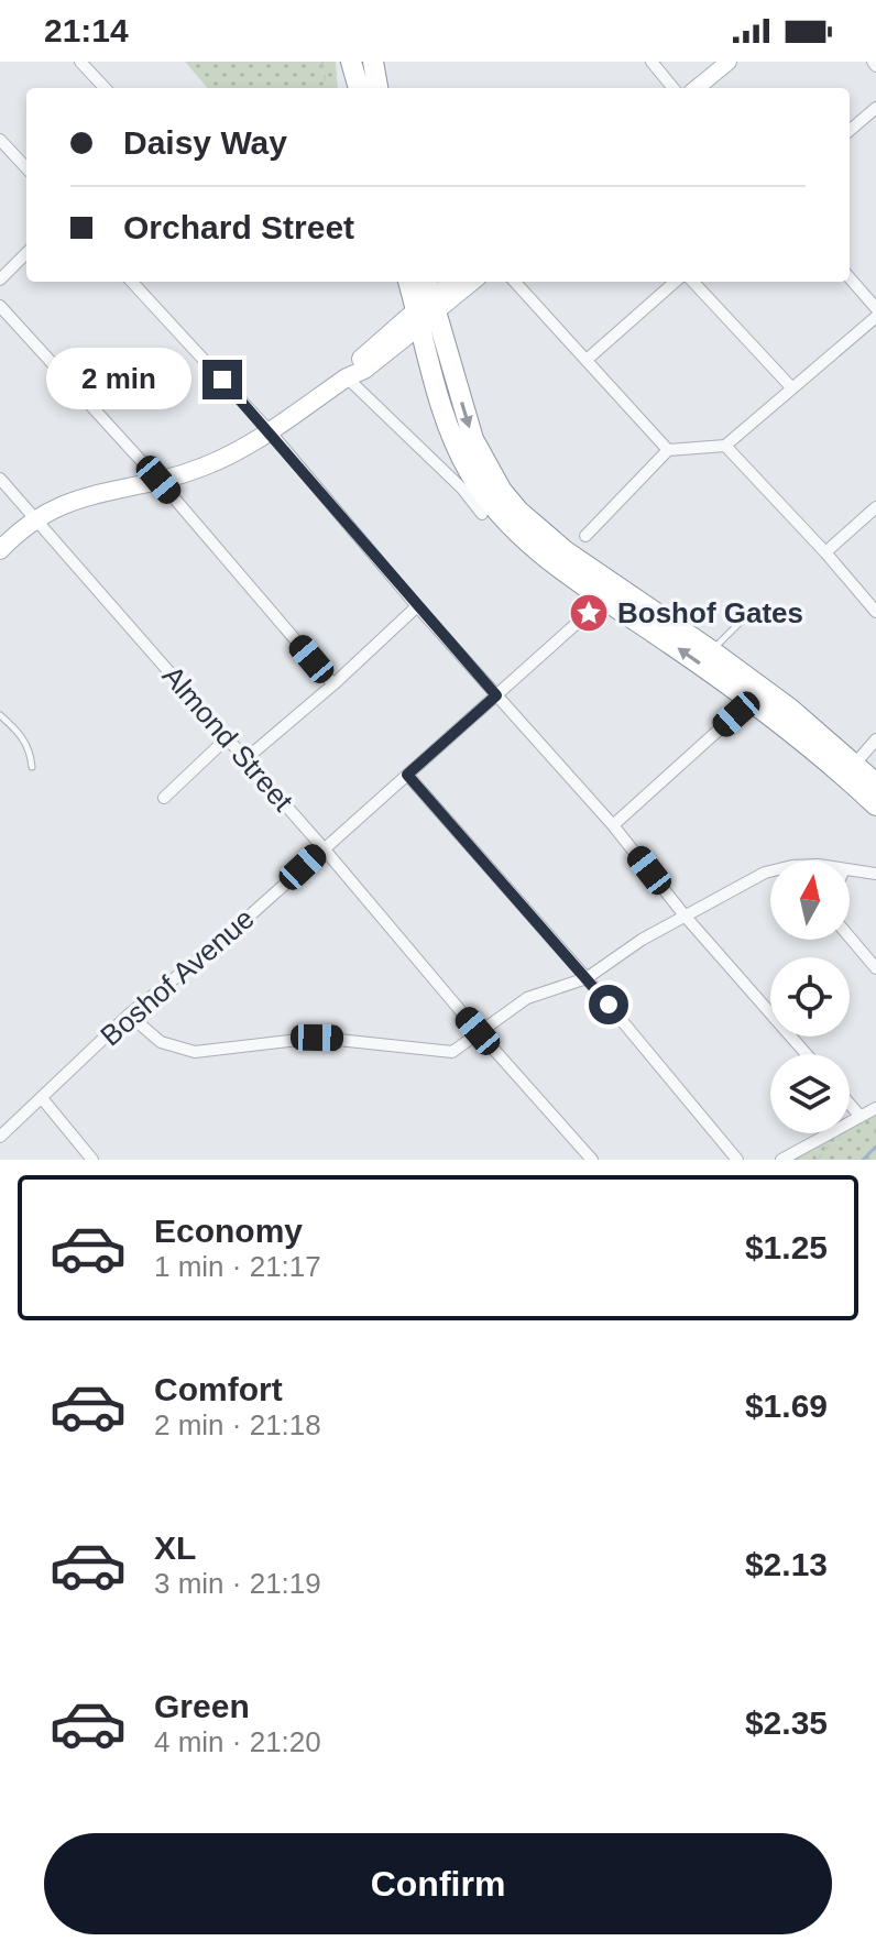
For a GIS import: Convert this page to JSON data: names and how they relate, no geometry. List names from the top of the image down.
{
  "streets": {
    "street": ["Almond Street", "Boshof Avenue"]
  },
  "crossings": [
    ["Almond Street", "Boshof Avenue"]
  ],
  "places": {
    "place": ["Boshof Gates"]
  },
  "north": "top",
  "page": {
    "status": "21:14",
    "banner": ["Daisy Way", "Orchard Street"],
    "bubble": "2 min",
    "list": [
      {
        "name": "Economy",
        "note": "1 min · 21:17",
        "value": "$1.25"
      },
      {
        "name": "Comfort",
        "note": "2 min · 21:18",
        "value": "$1.69"
      },
      {
        "name": "XL",
        "note": "3 min · 21:19",
        "value": "$2.13"
      },
      {
        "name": "Green",
        "note": "4 min · 21:20",
        "value": "$2.35"
      }
    ],
    "buttons": "Confirm"
  }
}
